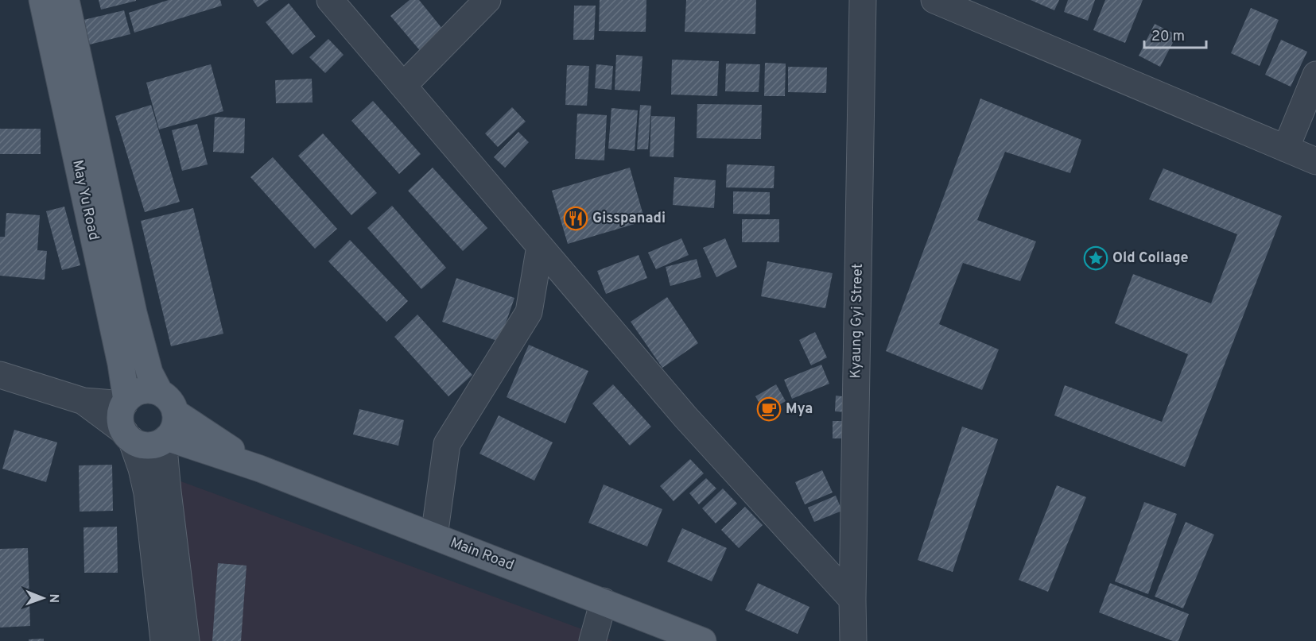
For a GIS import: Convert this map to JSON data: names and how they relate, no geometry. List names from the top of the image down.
{
  "streets": {
    "main road": ["May Yu Road", "Main Road"],
    "street": ["Kyaung Gyi Street"]
  },
  "crossings": [
    ["May Yu Road", "Main Road"]
  ],
  "places": {
    "restaurant": ["Gisspanadi"],
    "place": ["Old Collage"],
    "cafe": ["Mya"]
  },
  "scale_bar": "20 m",
  "north": "right"
}
